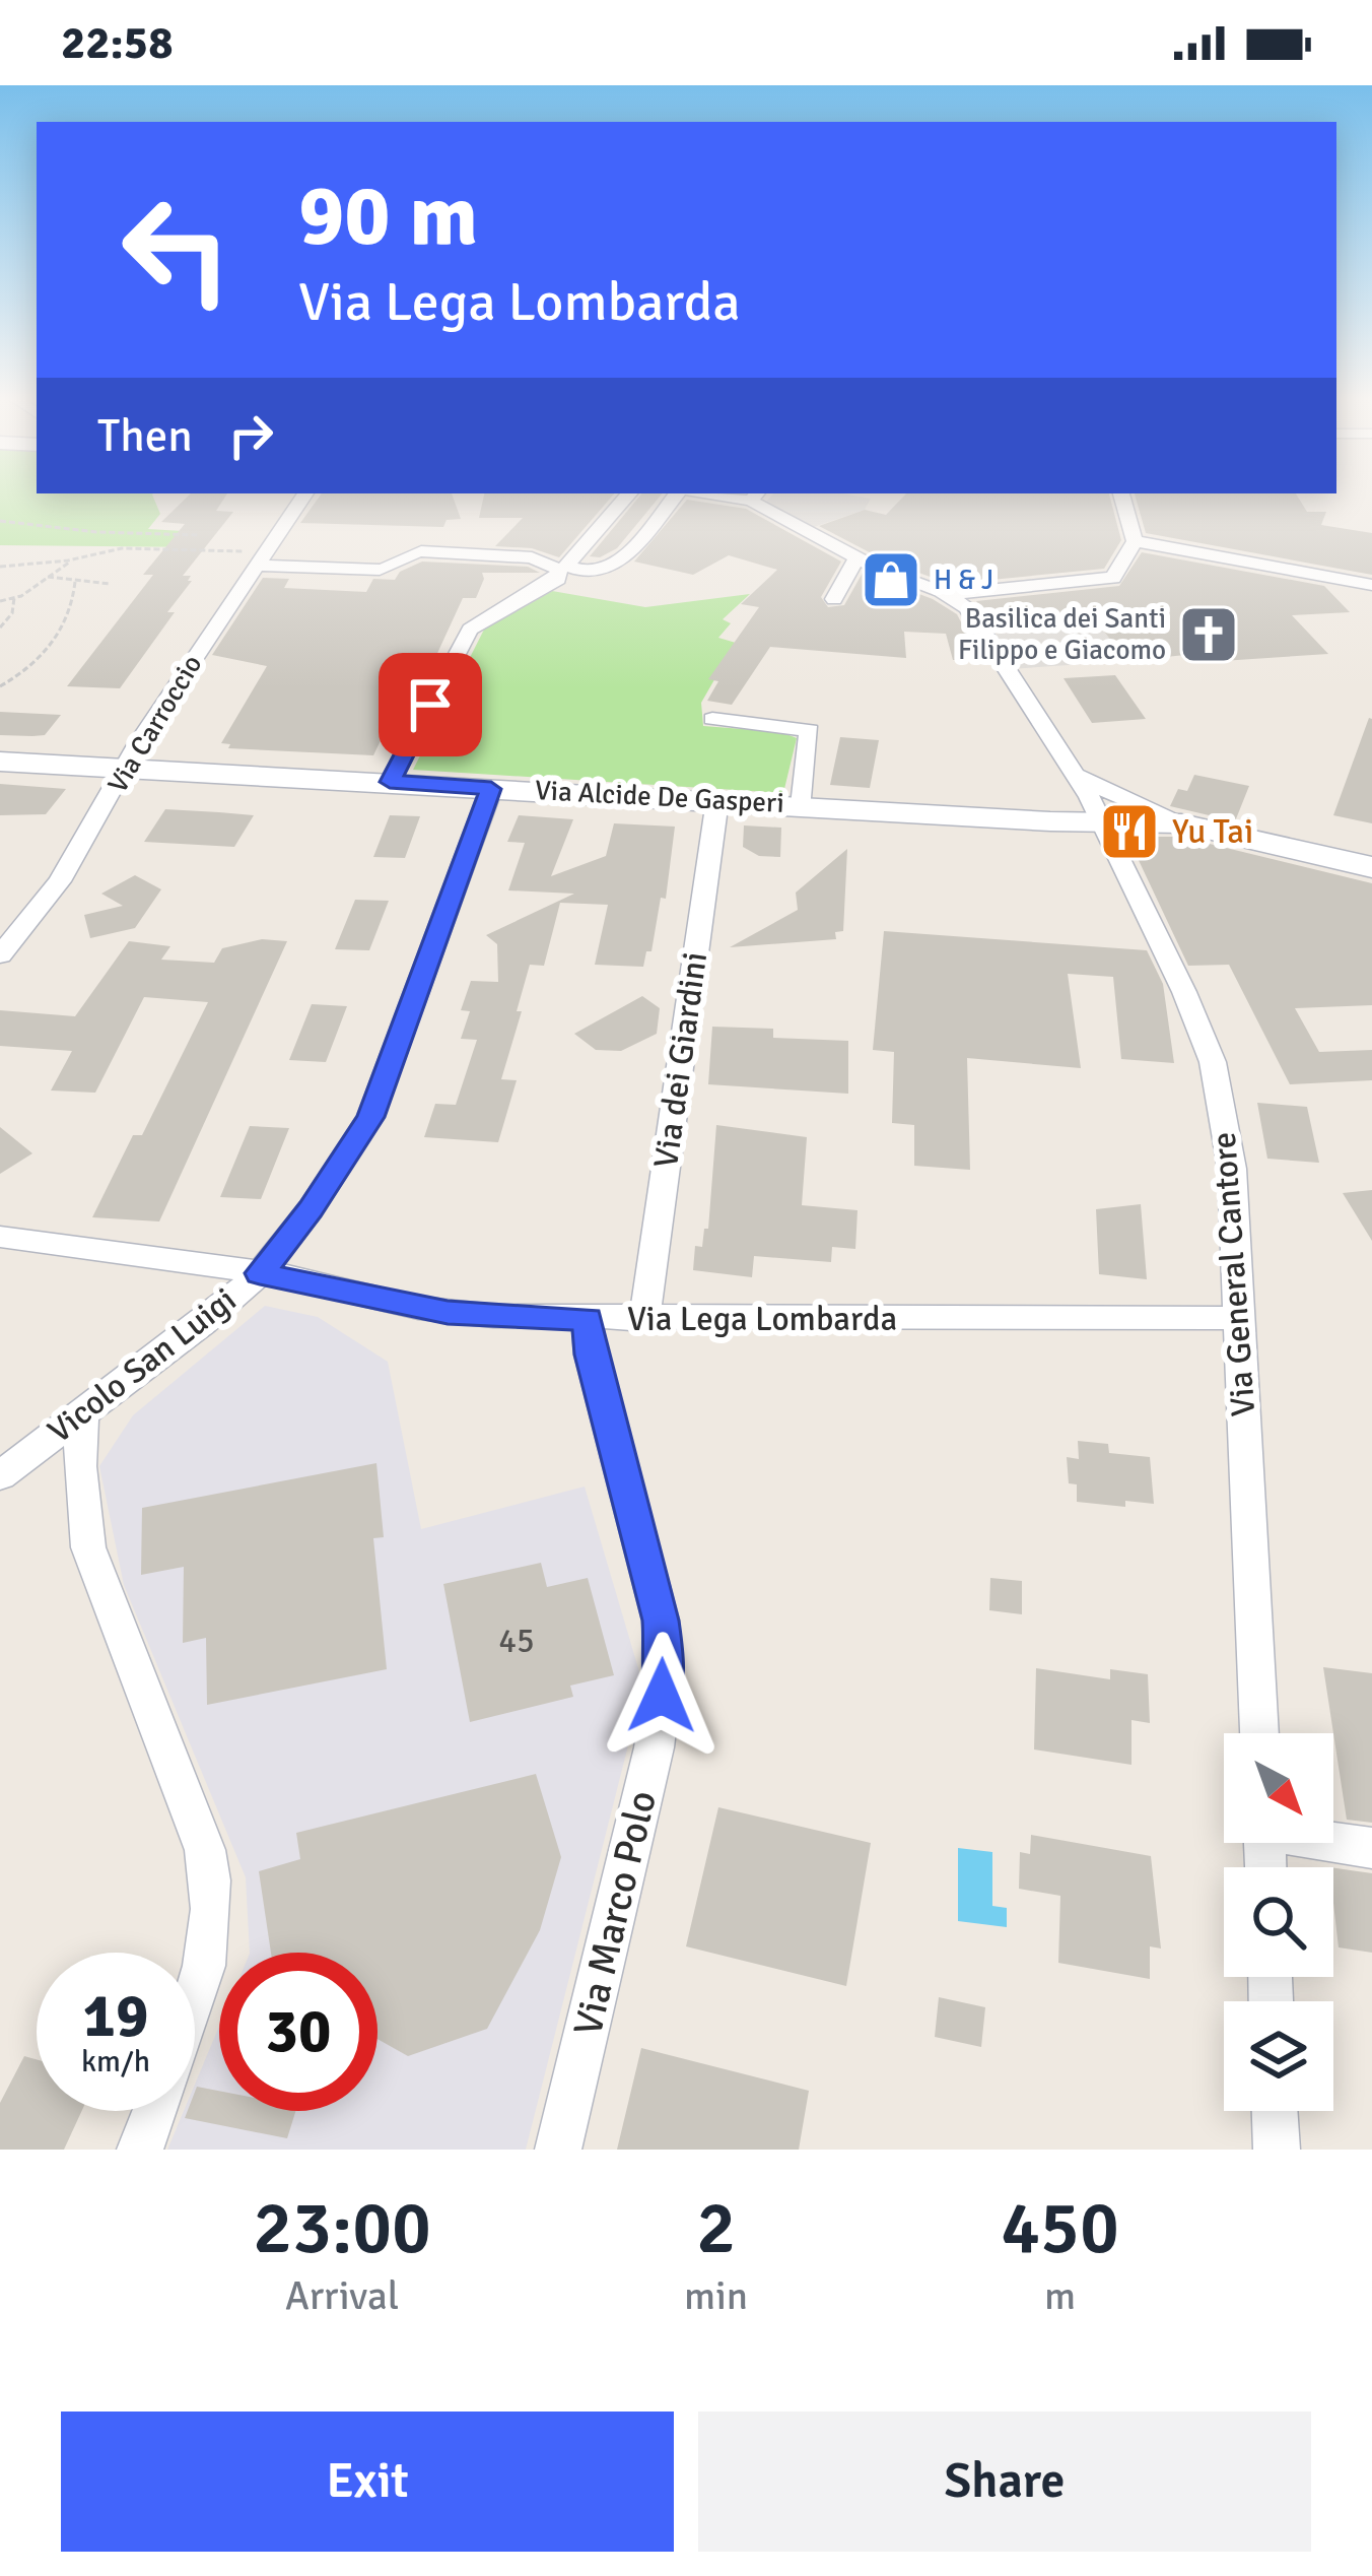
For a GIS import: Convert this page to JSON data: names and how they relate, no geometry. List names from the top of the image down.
{
  "streets": {
    "street": [
      "Via Carroccio",
      "Via Alcide De Gasperi",
      "Via dei Giardini",
      "Via General Cantore",
      "Via Lega Lombarda",
      "Vicolo San Luigi",
      "Via Marco Polo"
    ]
  },
  "crossings": [
    ["Via Carroccio", "Via Alcide De Gasperi"],
    ["Via Alcide De Gasperi", "Via dei Giardini"],
    ["Via Alcide De Gasperi", "Via General Cantore"],
    ["Via Alcide De Gasperi", "Vicolo San Luigi"],
    ["Via dei Giardini", "Via Lega Lombarda"],
    ["Via General Cantore", "Via Lega Lombarda"],
    ["Via Lega Lombarda", "Vicolo San Luigi"],
    ["Via Lega Lombarda", "Via Marco Polo"]
  ],
  "places": {
    "shop": ["H & J"],
    "church": ["Basilica dei Santi Filippo e Giacomo"],
    "restaurant": ["Yu Tai"]
  },
  "house_numbers": ["45"],
  "north": "bottom right",
  "page": {
    "status": "22:58",
    "turn": ["90 m", "Via Lega Lombarda"],
    "then": "Then",
    "speed": "19 km/h",
    "limit": "30",
    "eta": [
      "23:00",
      "Arrival",
      "2",
      "min",
      "450",
      "m"
    ],
    "buttons": ["Exit", "Share"]
  }
}
